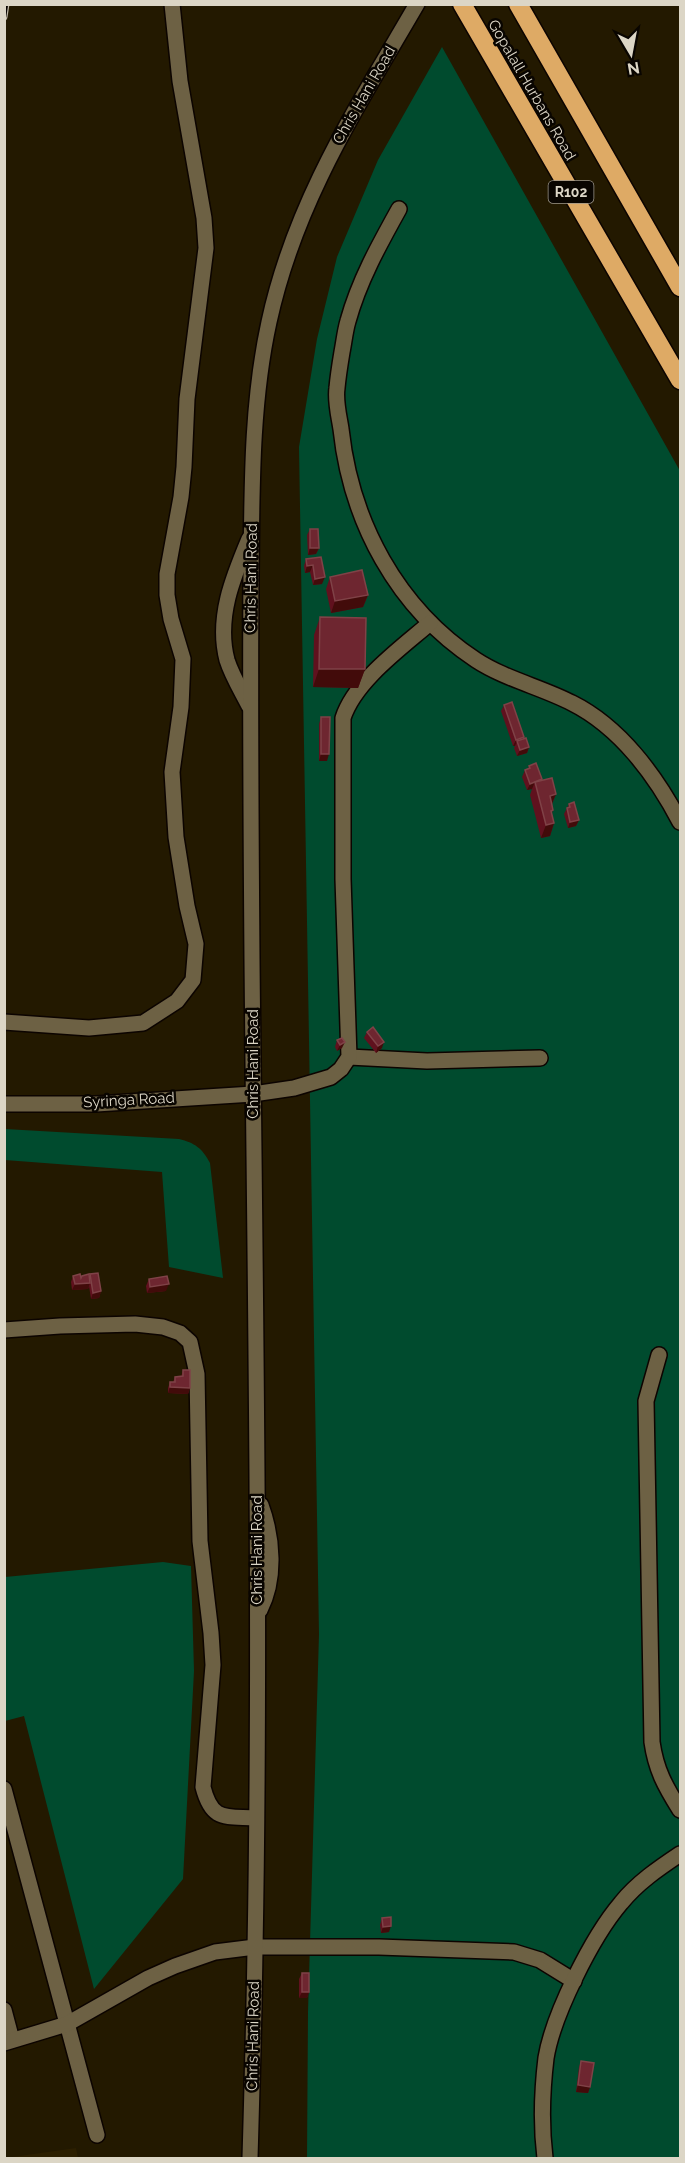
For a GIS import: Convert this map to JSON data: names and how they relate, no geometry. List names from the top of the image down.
{
  "streets": {
    "highway": ["Gopalall Hurbans Road", "R102"],
    "street": ["Chris Hani Road", "Syringa Road"]
  },
  "crossings": [
    ["Chris Hani Road", "Syringa Road"]
  ],
  "north": "bottom"
}
